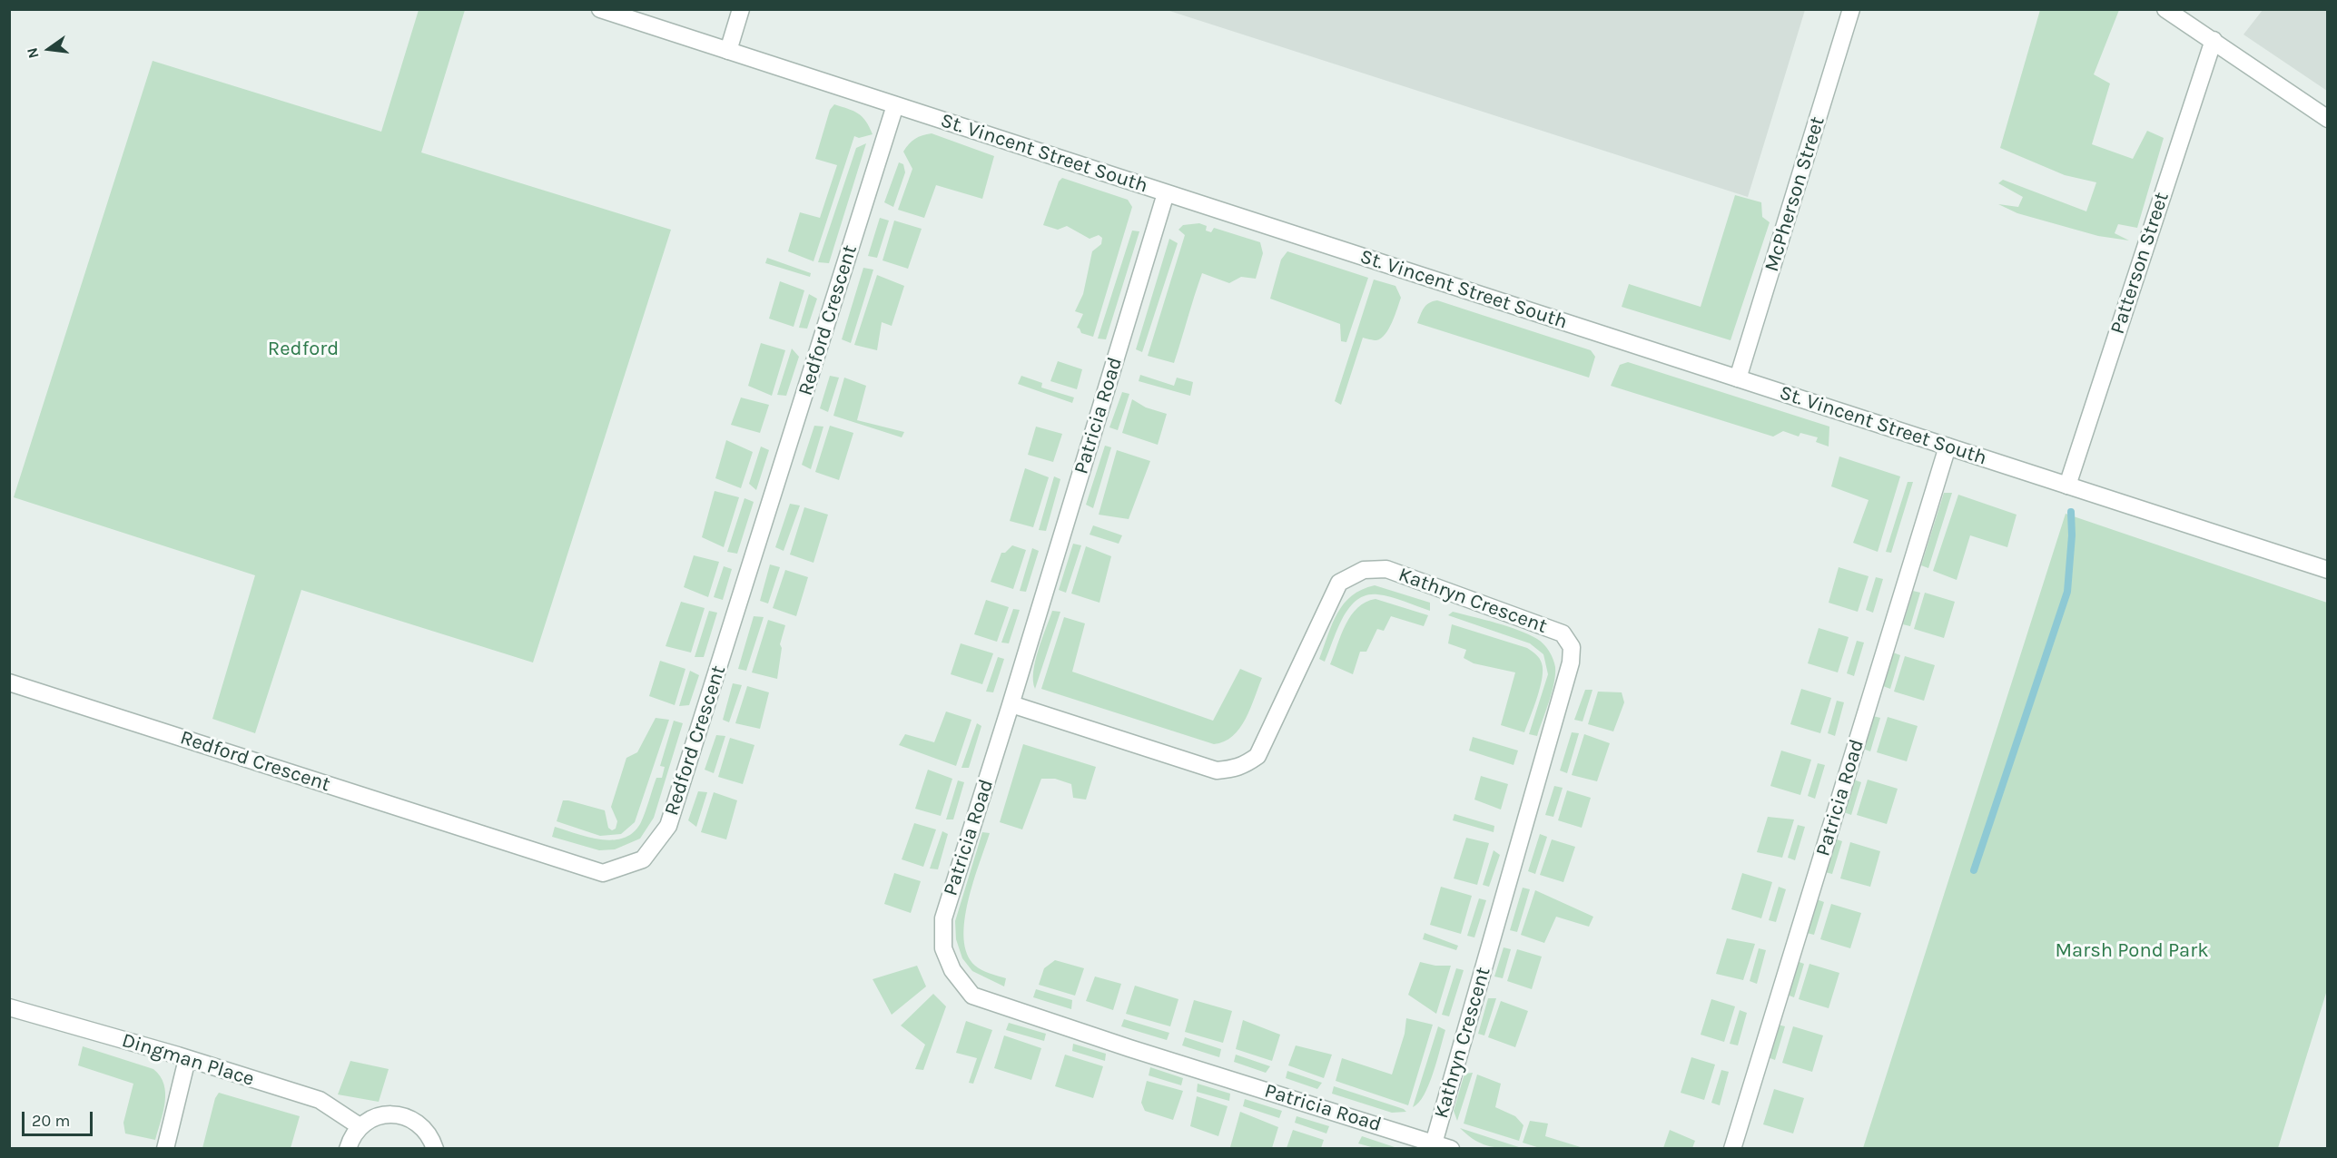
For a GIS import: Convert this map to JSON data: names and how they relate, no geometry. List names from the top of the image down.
{
  "streets": {
    "street": [
      "St. Vincent Street South",
      "McPherson Street",
      "Patterson Street",
      "Redford Crescent",
      "Patricia Road",
      "Kathryn Crescent",
      "Dingman Place"
    ]
  },
  "crossings": [
    ["St. Vincent Street South", "McPherson Street"],
    ["St. Vincent Street South", "Patterson Street"],
    ["St. Vincent Street South", "Redford Crescent"],
    ["St. Vincent Street South", "Patricia Road"],
    ["Patricia Road", "Kathryn Crescent"]
  ],
  "parks": ["Redford", "Marsh Pond Park"],
  "scale_bar": "20 m",
  "north": "left"
}
